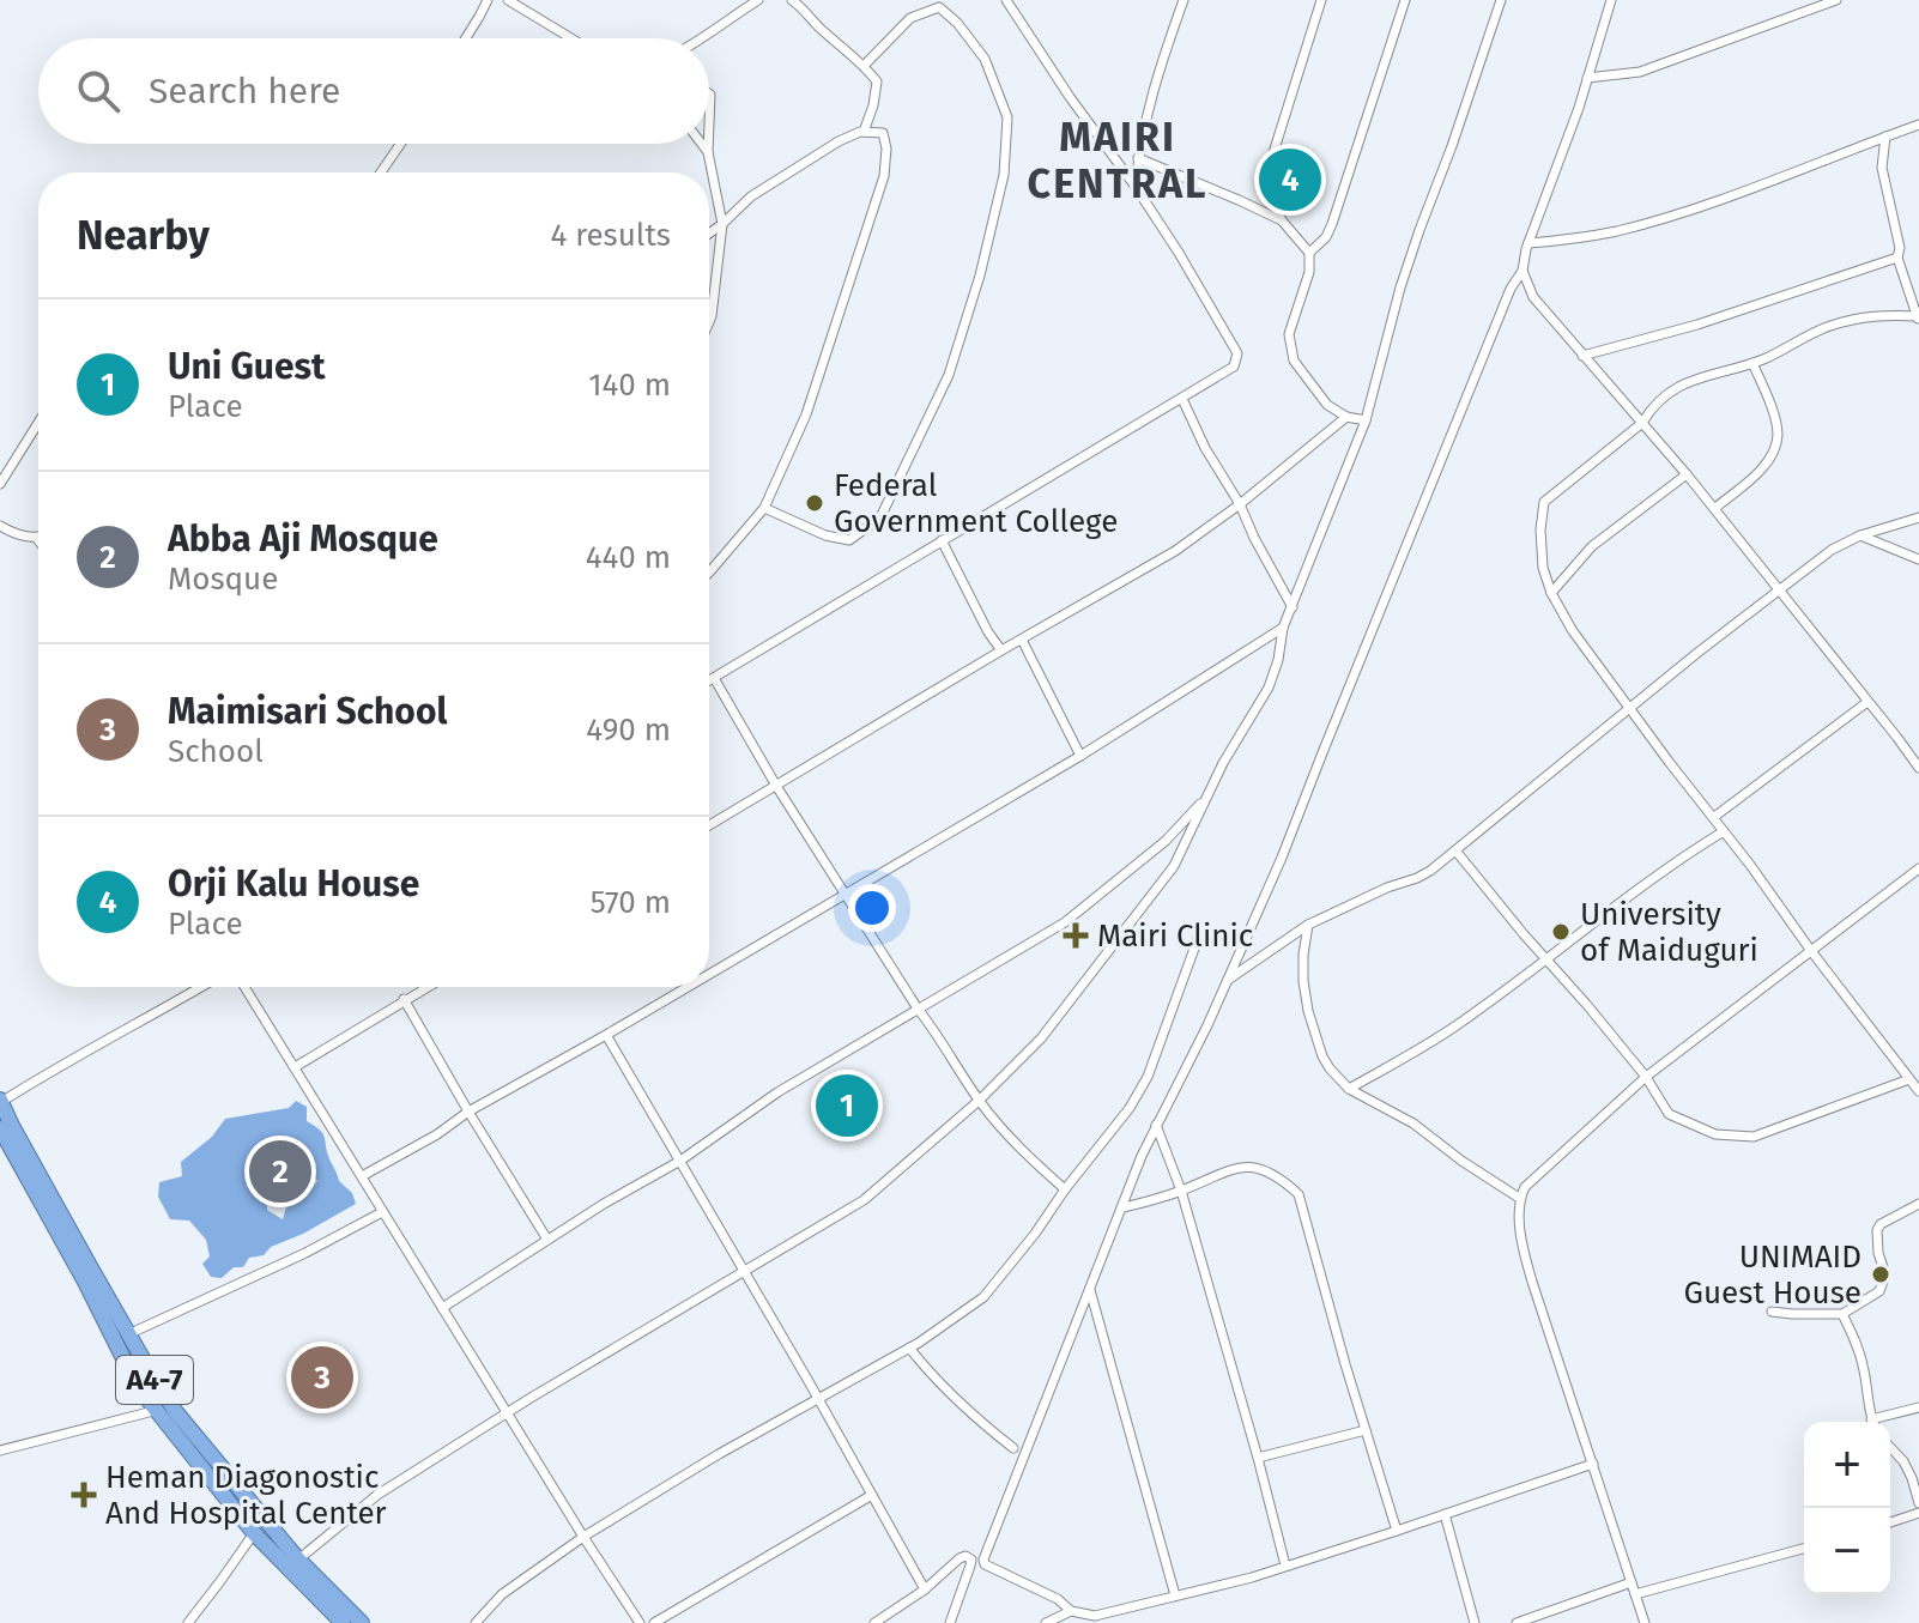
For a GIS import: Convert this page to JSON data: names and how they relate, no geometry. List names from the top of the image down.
{
  "streets": {
    "highway": ["A4-7"]
  },
  "districts": ["MAIRI CENTRAL"],
  "places": {
    "other": ["Federal Government College", "University of Maiduguri", "UNIMAID Guest House"],
    "health": ["Mairi Clinic", "Heman Diagonostic And Hospital Center"]
  },
  "page": {
    "search": "Search here",
    "pins": [
      "4",
      "1",
      "2",
      "3"
    ],
    "heading": ["Nearby", "4 results"],
    "list": [
      {
        "mark": "1",
        "name": "Uni Guest",
        "note": "Place",
        "value": "140 m"
      },
      {
        "mark": "2",
        "name": "Abba Aji Mosque",
        "note": "Mosque",
        "value": "440 m"
      },
      {
        "mark": "3",
        "name": "Maimisari School",
        "note": "School",
        "value": "490 m"
      },
      {
        "mark": "4",
        "name": "Orji Kalu House",
        "note": "Place",
        "value": "570 m"
      }
    ],
    "map_buttons": ["+", "−"]
  }
}
